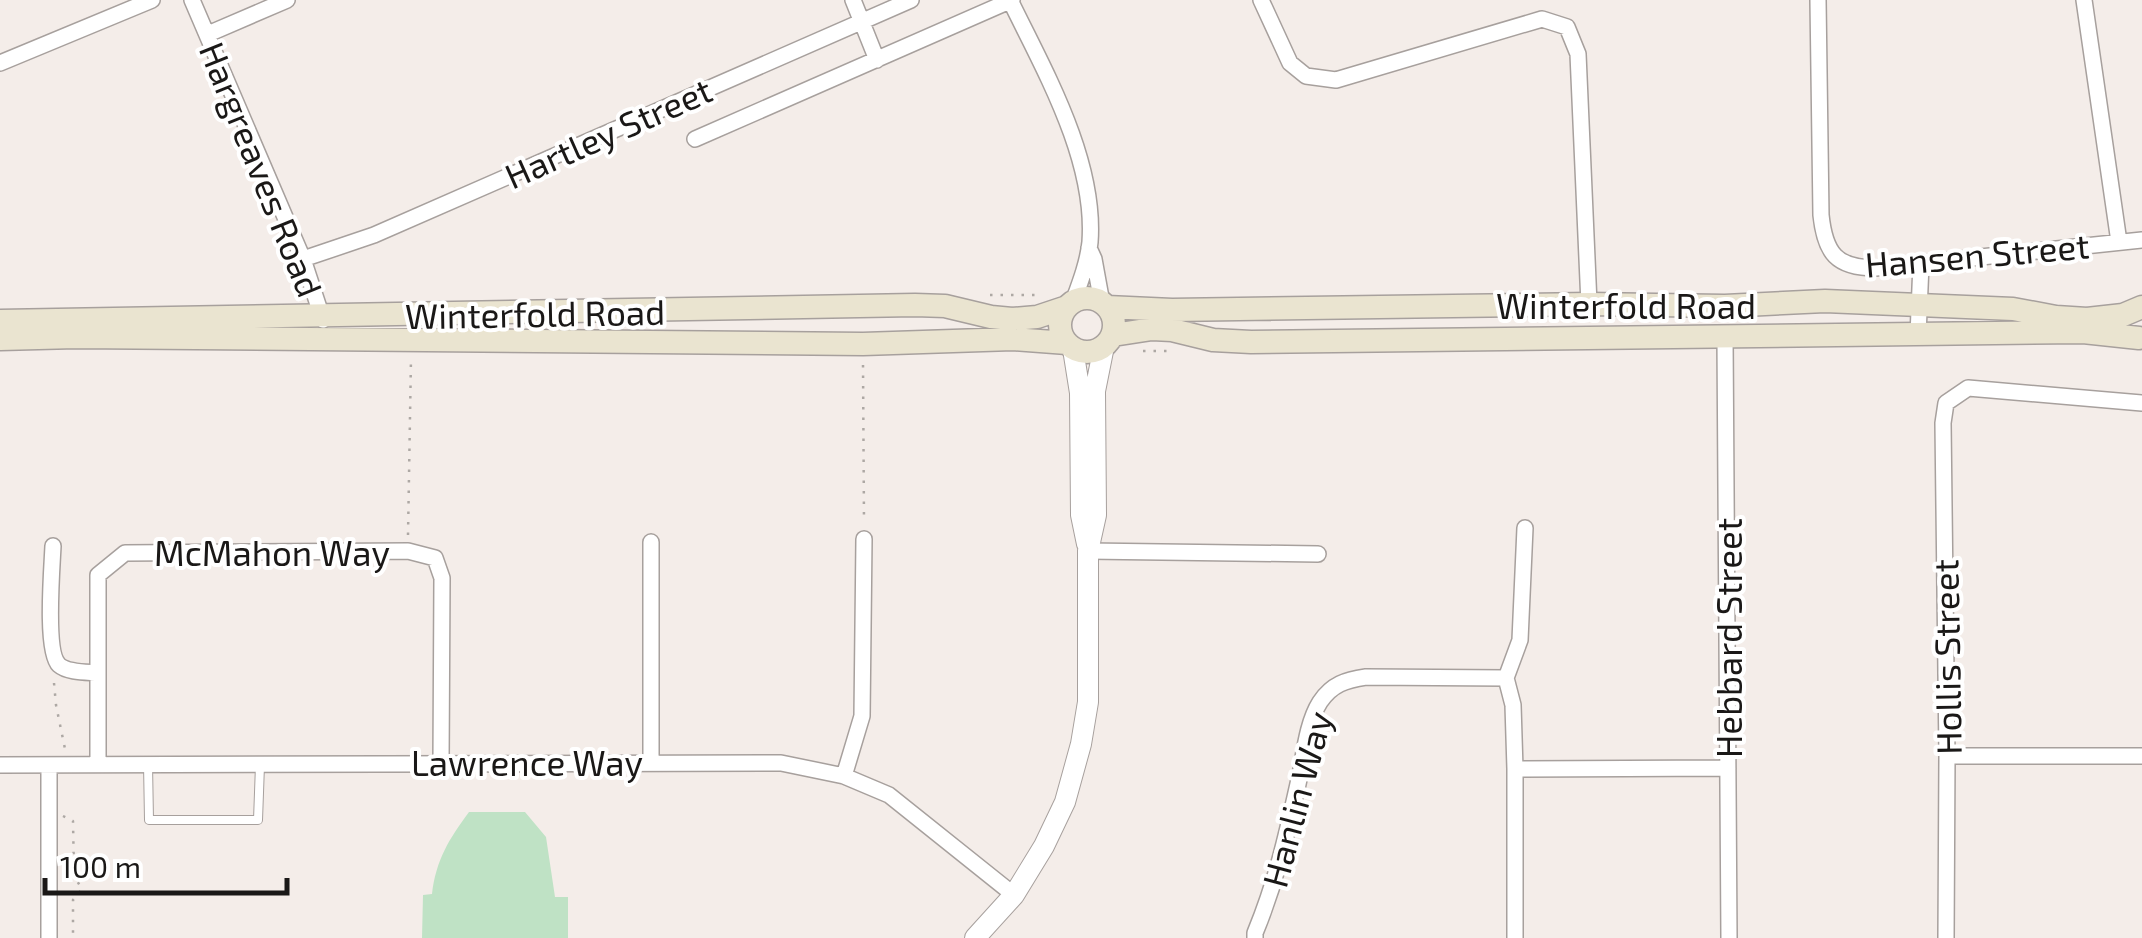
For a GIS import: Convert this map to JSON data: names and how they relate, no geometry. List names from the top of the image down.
{
  "streets": {
    "main road": ["Winterfold Road"],
    "street": [
      "Hartley Street",
      "Hargreaves Road",
      "Hansen Street",
      "McMahon Way",
      "Hebbard Street",
      "Hollis Street",
      "Lawrence Way",
      "Hanlin Way"
    ]
  },
  "crossings": [
    ["Hartley Street", "Hargreaves Road"],
    ["Hargreaves Road", "Winterfold Road"],
    ["Winterfold Road", "Hebbard Street"],
    ["McMahon Way", "Lawrence Way"]
  ],
  "scale_bar": "100 m"
}
